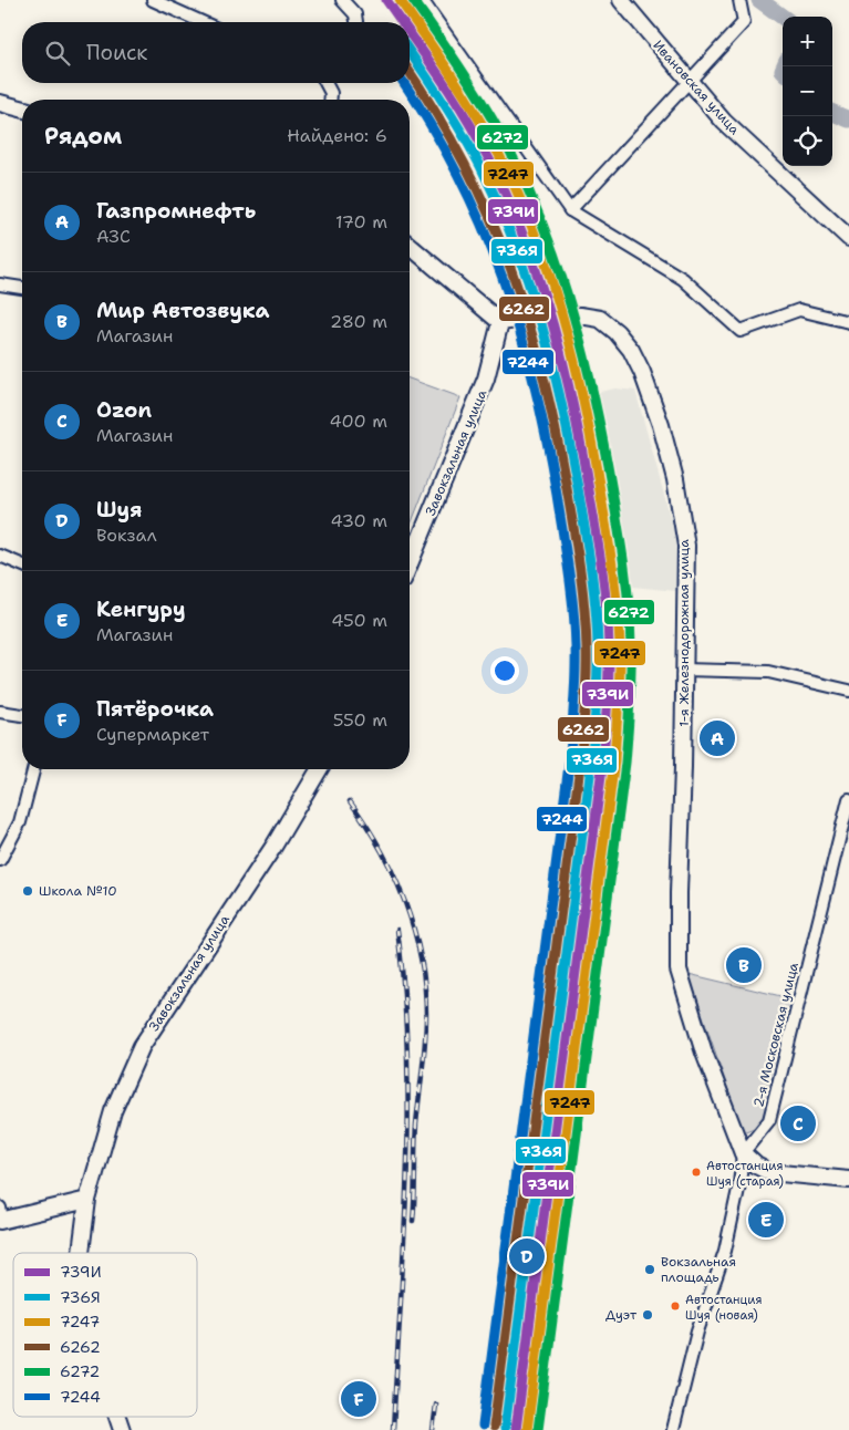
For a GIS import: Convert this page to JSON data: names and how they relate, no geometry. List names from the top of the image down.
{
  "streets": {
    "main road": ["Ивановская улица", "Завокзальная улица", "1-я Железнодорожная улица"],
    "street": ["2-я Московская улица"]
  },
  "crossings": [
    ["Завокзальная улица", "1-я Железнодорожная улица"],
    ["1-я Железнодорожная улица", "2-я Московская улица"]
  ],
  "places": [
    "Школа №10",
    "Автостанция Шуя (старая)",
    "Вокзальная площадь",
    "Автостанция Шуя (новая)",
    "Дуэт"
  ],
  "lines": [
    "transit line 739И",
    "transit line 7247",
    "transit line 6272",
    "transit line 736Я",
    "transit line 6262",
    "transit line 7244"
  ],
  "legend": [
    "739И",
    "736Я",
    "7247",
    "6262",
    "6272",
    "7244"
  ],
  "page": {
    "map_buttons": ["+", "−"],
    "search": "Поиск",
    "heading": ["Рядом", "Найдено: 6"],
    "list": [
      {
        "mark": "A",
        "name": "Газпромнефть",
        "note": "АЗС",
        "value": "170 m"
      },
      {
        "mark": "B",
        "name": "Мир Автозвука",
        "note": "Магазин",
        "value": "280 m"
      },
      {
        "mark": "C",
        "name": "Ozon",
        "note": "Магазин",
        "value": "400 m"
      },
      {
        "mark": "D",
        "name": "Шуя",
        "note": "Вокзал",
        "value": "430 m"
      },
      {
        "mark": "E",
        "name": "Кенгуру",
        "note": "Магазин",
        "value": "450 m"
      },
      {
        "mark": "F",
        "name": "Пятёрочка",
        "note": "Супермаркет",
        "value": "550 m"
      }
    ],
    "pins": [
      "A",
      "B",
      "C",
      "E",
      "D",
      "F"
    ]
  }
}
